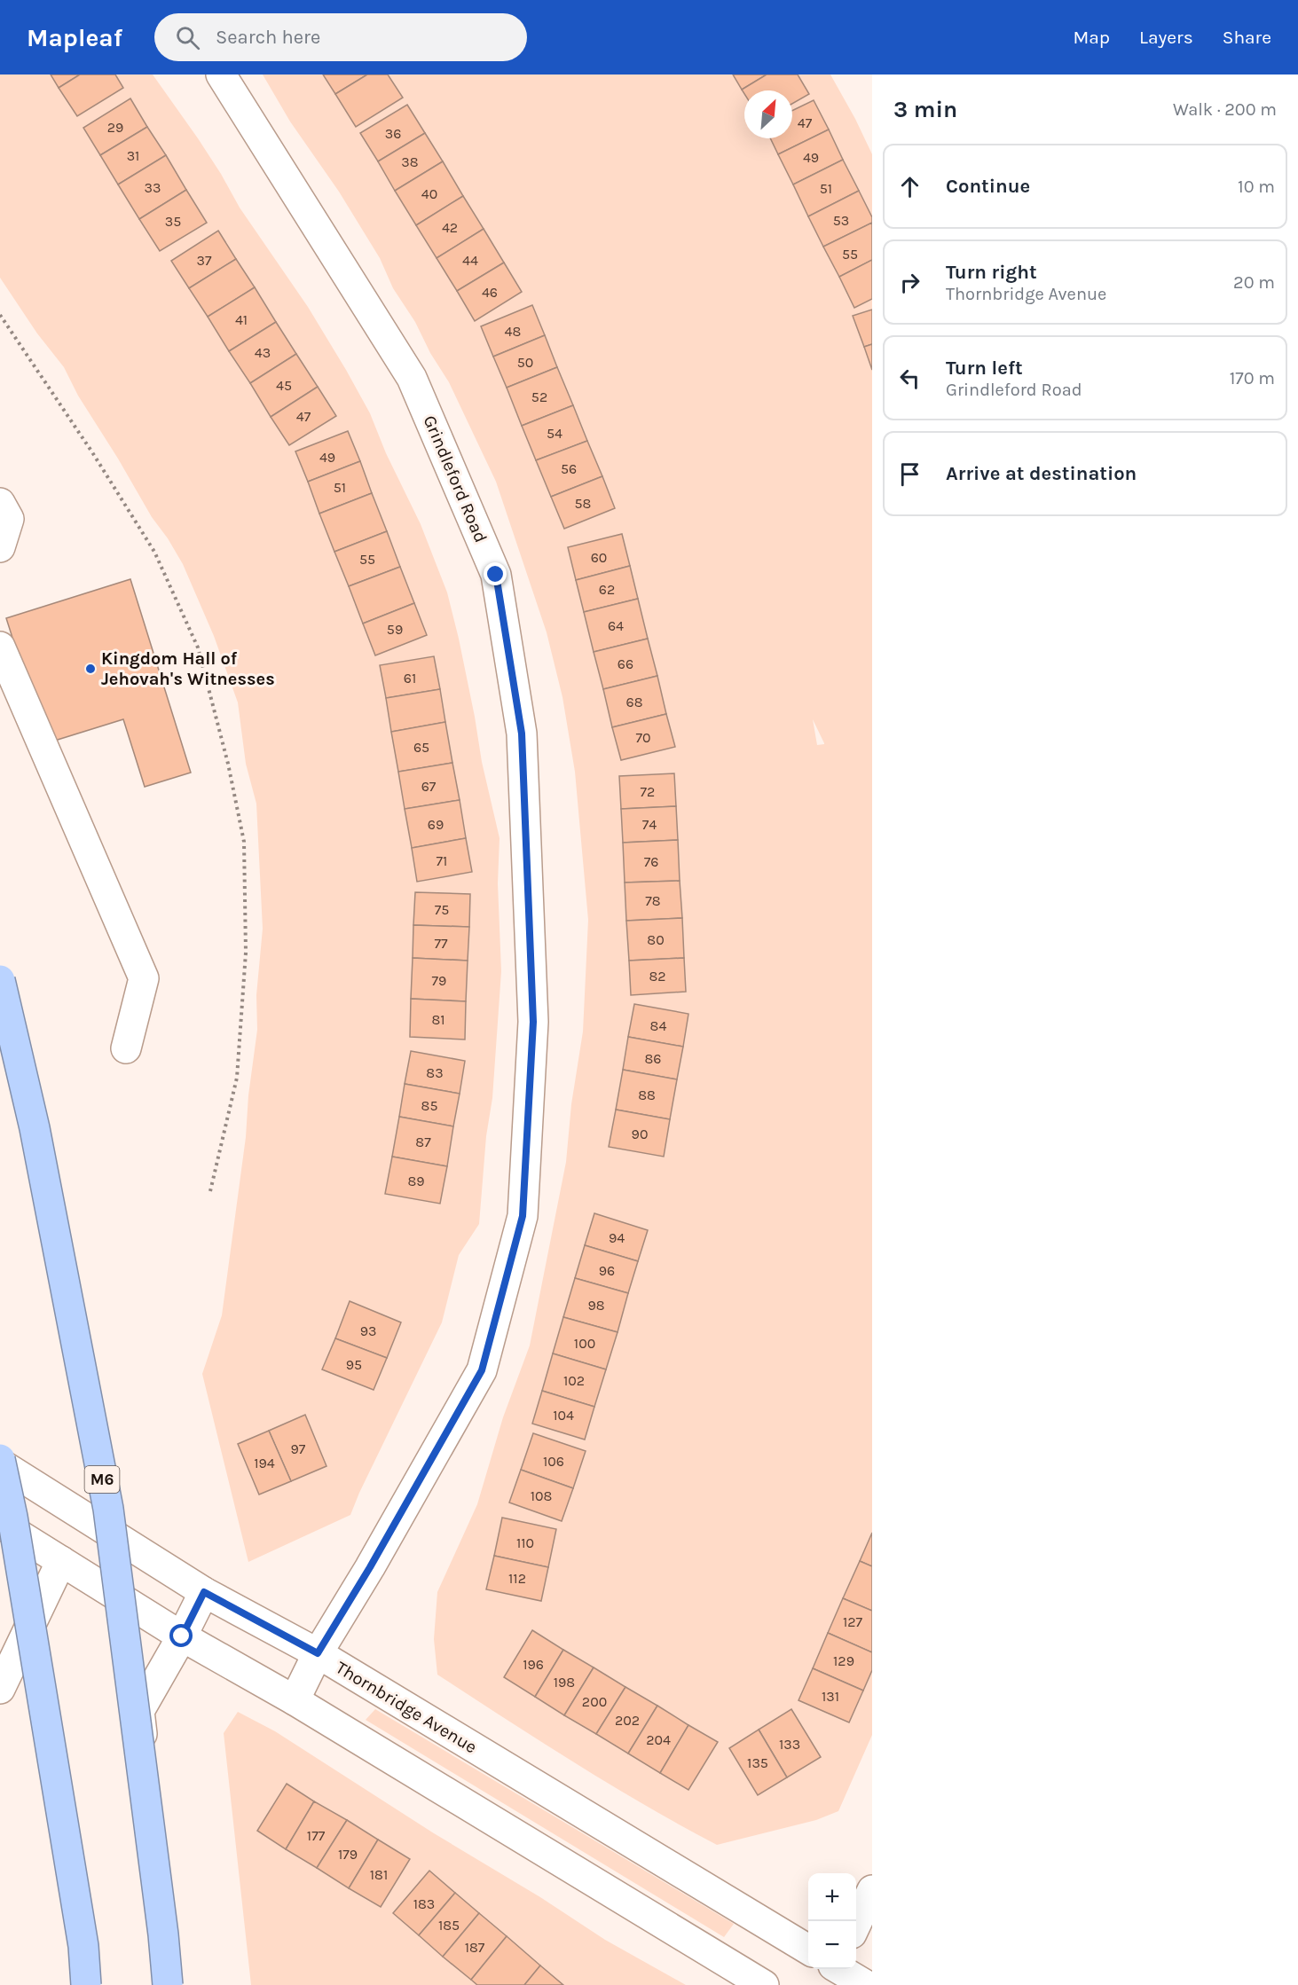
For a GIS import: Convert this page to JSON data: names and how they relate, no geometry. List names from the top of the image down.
{
  "streets": {
    "highway": ["M6"],
    "street": ["Grindleford Road", "Thornbridge Avenue"]
  },
  "crossings": [
    ["Grindleford Road", "Thornbridge Avenue"]
  ],
  "places": ["Kingdom Hall of Jehovah's Witnesses"],
  "house_numbers": [
    "47",
    "29",
    "36",
    "31",
    "49",
    "38",
    "33",
    "51",
    "40",
    "53",
    "35",
    "42",
    "55",
    "37",
    "44",
    "46",
    "41",
    "48",
    "43",
    "50",
    "45",
    "52",
    "47",
    "54",
    "49",
    "56",
    "51",
    "58",
    "60",
    "55",
    "62",
    "64",
    "59",
    "66",
    "61",
    "68",
    "70",
    "65",
    "67",
    "72",
    "69",
    "74",
    "71",
    "76",
    "78",
    "75",
    "80",
    "77",
    "82",
    "79",
    "81",
    "84",
    "86",
    "83",
    "88",
    "85",
    "90",
    "87",
    "89",
    "94",
    "96",
    "98",
    "93",
    "100",
    "95",
    "102",
    "104",
    "97",
    "106",
    "194",
    "108",
    "110",
    "112",
    "127",
    "129",
    "196",
    "198",
    "131",
    "200",
    "202",
    "204",
    "133",
    "135",
    "177",
    "179",
    "181",
    "183",
    "185",
    "187"
  ],
  "north": "top right",
  "page": {
    "header": "Mapleaf",
    "search": "Search here",
    "nav": ["Map", "Layers", "Share"],
    "heading": ["3 min", "Walk · 200 m"],
    "list": [
      ["Continue", "10 m"],
      ["Turn right", "Thornbridge Avenue", "20 m"],
      ["Turn left", "Grindleford Road", "170 m"],
      "Arrive at destination"
    ],
    "map_buttons": ["+", "−"]
  }
}
